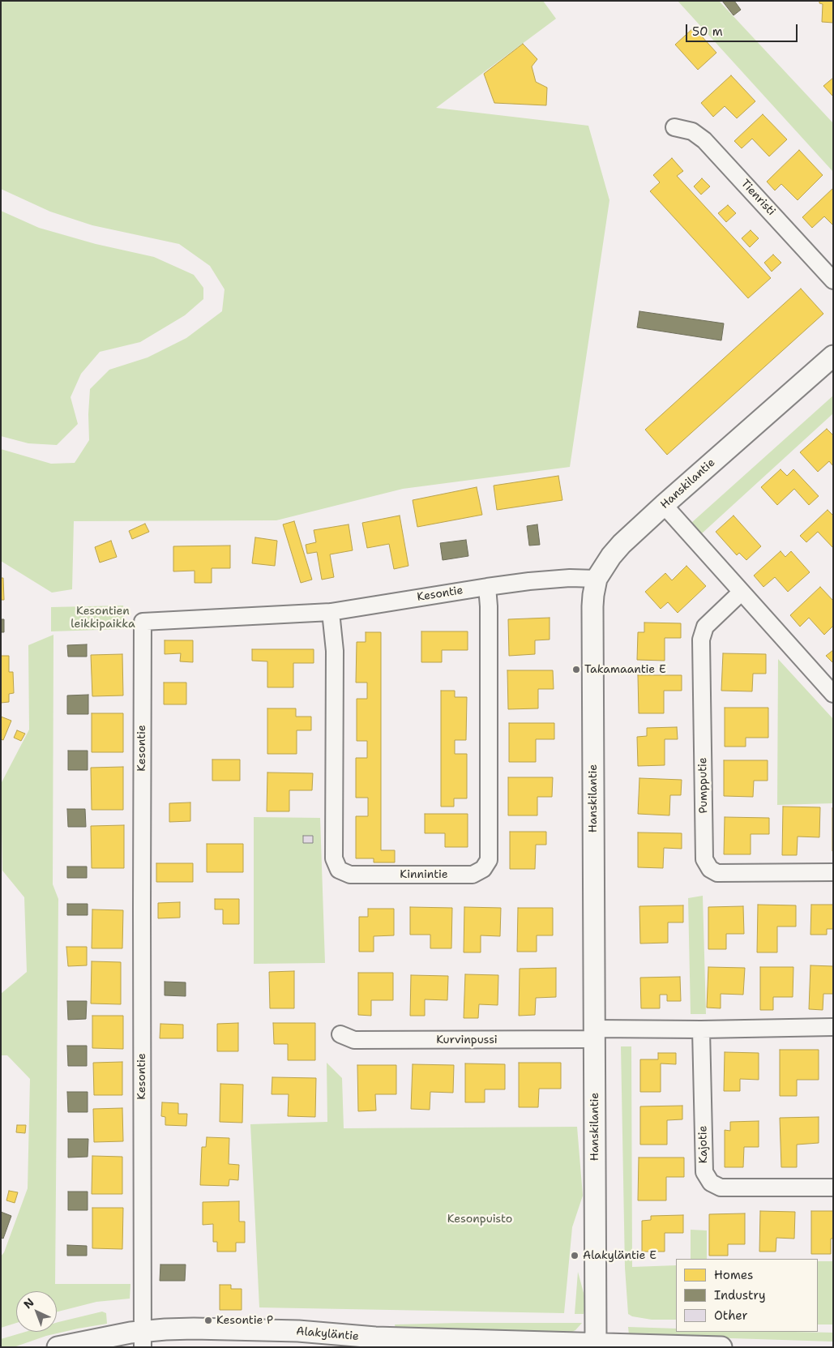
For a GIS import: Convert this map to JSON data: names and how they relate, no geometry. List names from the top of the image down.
{
  "streets": {
    "street": [
      "Tienristi",
      "Hanskilantie",
      "Kesontie",
      "Pumpputie",
      "Kinnintie",
      "Kurvinpussi",
      "Kajotie",
      "Alakyläntie"
    ]
  },
  "crossings": [
    ["Hanskilantie", "Kesontie"],
    ["Hanskilantie", "Kurvinpussi"],
    ["Hanskilantie", "Alakyläntie"],
    ["Kesontie", "Kinnintie"],
    ["Kesontie", "Alakyläntie"]
  ],
  "parks": ["Kesontien leikkipaikka", "Kesonpuisto"],
  "places": ["Takamaantie E", "Alakyläntie E", "Kesontie P"],
  "legend": ["Homes", "Industry", "Other"],
  "scale_bar": "50 m",
  "north": "top left"
}
